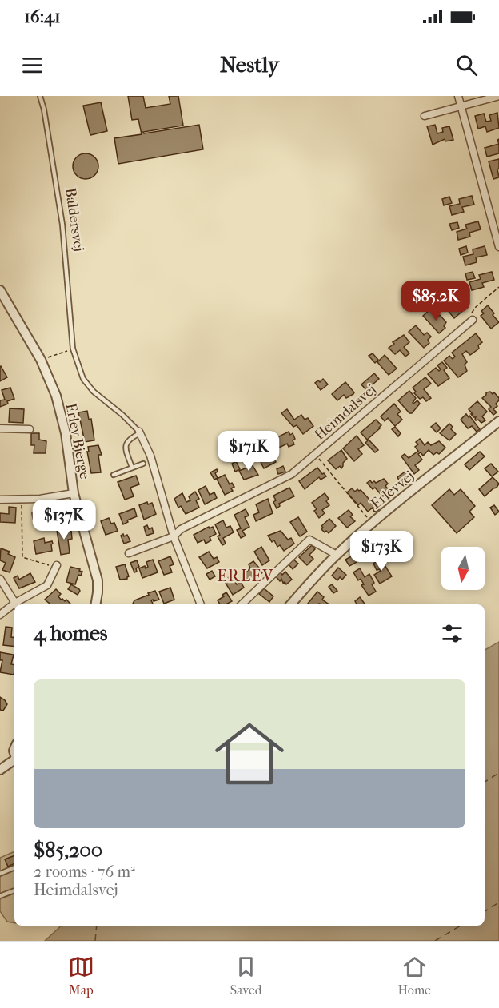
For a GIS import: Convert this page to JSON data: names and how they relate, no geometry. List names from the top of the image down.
{
  "streets": {
    "street": [
      "Baldersvej",
      "Heimdalsvej",
      "Erlev Bjerge",
      "Erlevvej"
    ]
  },
  "crossings": [
    ["Baldersvej", "Heimdalsvej"]
  ],
  "districts": ["ERLEV"],
  "north": "bottom",
  "page": {
    "status": "16:41",
    "header": "Nestly",
    "price": [
      "$85.2K",
      "$171K",
      "$137K",
      "$173K"
    ],
    "heading": "4 homes",
    "list": [
      {
        "name": "$85,200",
        "note": "2 rooms · 76 m² · Heimdalsvej"
      }
    ],
    "tabs": ["Map", "Saved", "Home"]
  }
}
